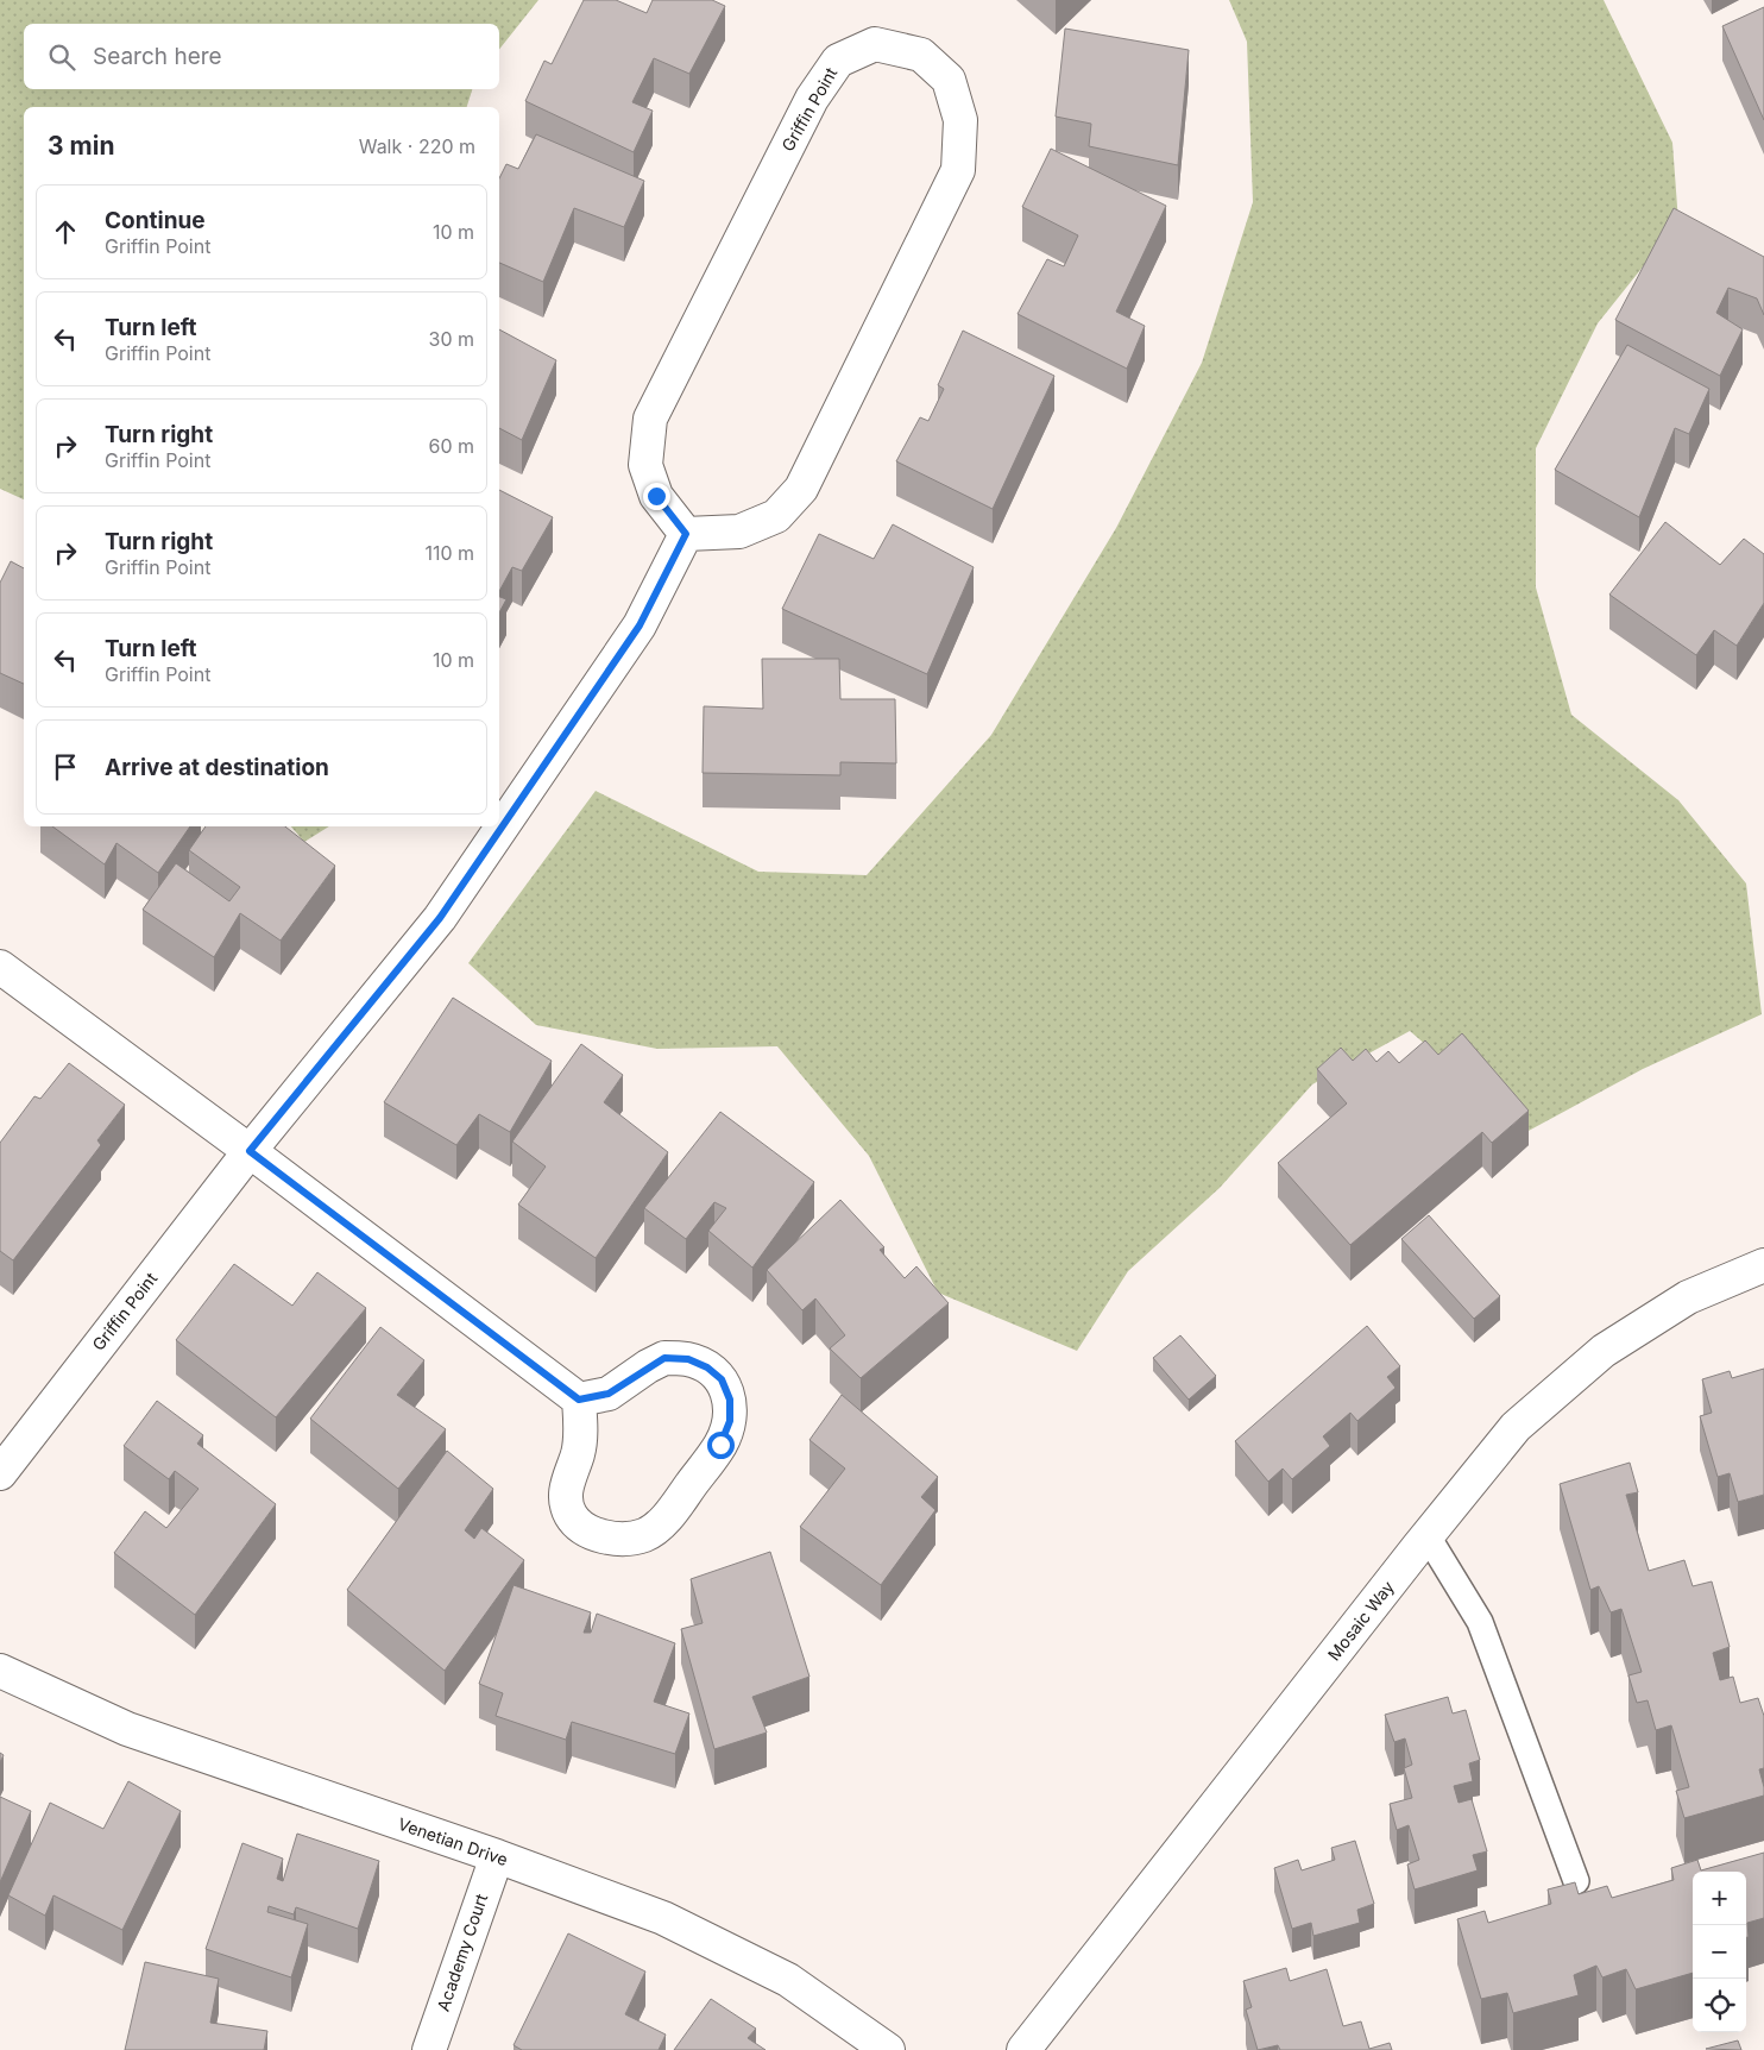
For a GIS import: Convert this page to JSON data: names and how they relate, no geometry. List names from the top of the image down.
{
  "streets": {
    "street": [
      "Griffin Point",
      "Mosaic Way",
      "Venetian Drive",
      "Academy Court"
    ]
  },
  "crossings": [
    ["Venetian Drive", "Academy Court"]
  ],
  "page": {
    "search": "Search here",
    "heading": ["3 min", "Walk · 220 m"],
    "list": [
      ["Continue", "Griffin Point", "10 m"],
      ["Turn left", "Griffin Point", "30 m"],
      ["Turn right", "Griffin Point", "60 m"],
      ["Turn right", "Griffin Point", "110 m"],
      ["Turn left", "Griffin Point", "10 m"],
      "Arrive at destination"
    ],
    "map_buttons": ["+", "−"]
  }
}
